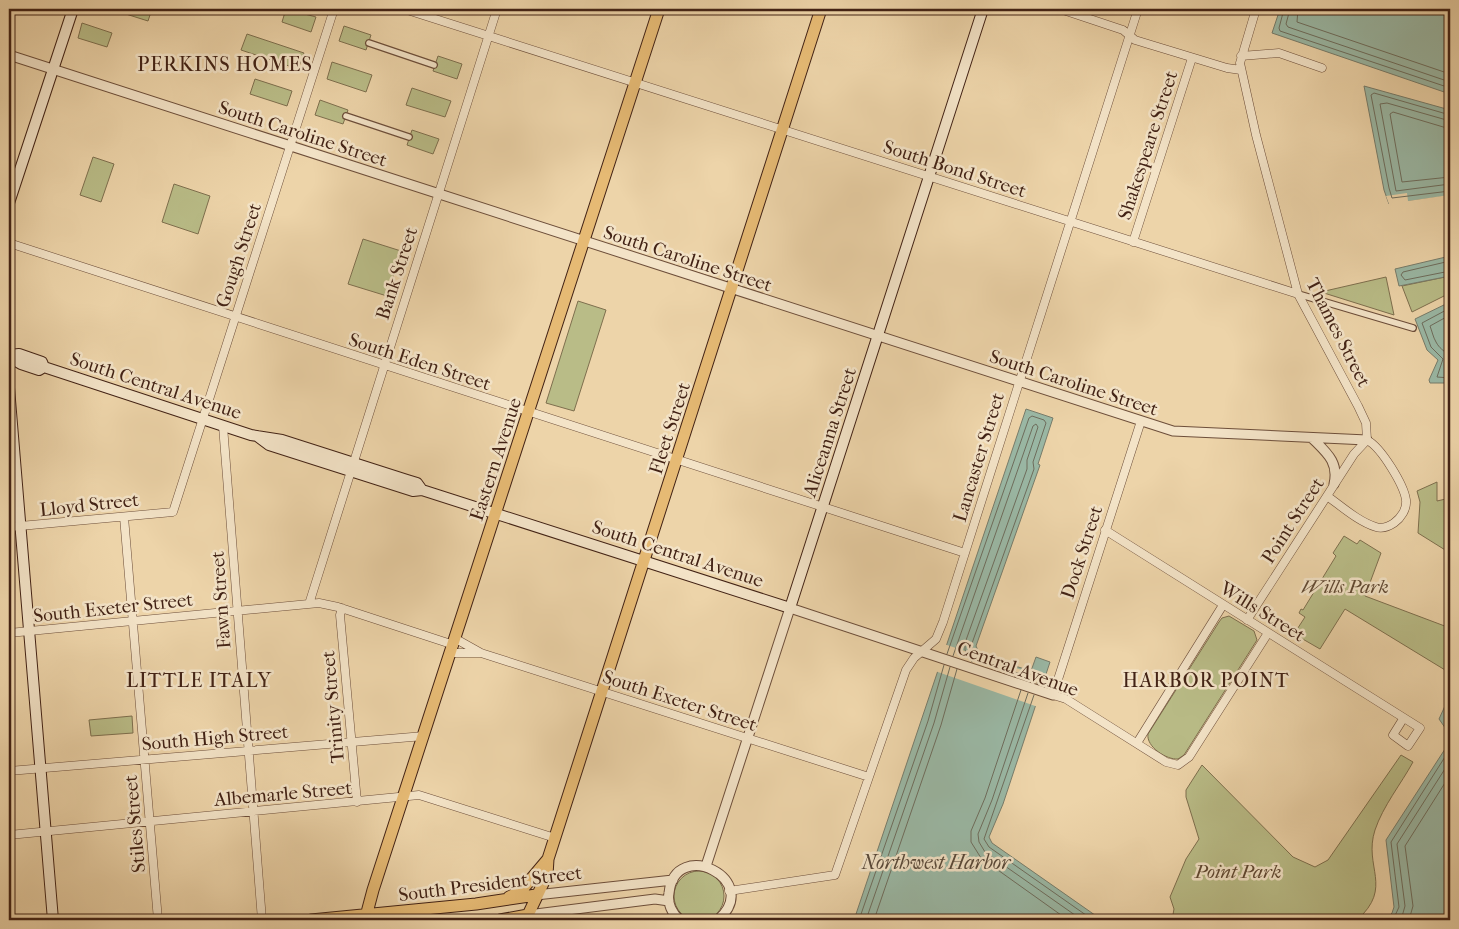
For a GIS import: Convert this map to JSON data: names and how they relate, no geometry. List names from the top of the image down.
{
  "streets": {
    "main road": [
      "South Central Avenue",
      "Fleet Street",
      "Aliceanna Street",
      "Eastern Avenue",
      "South President Street"
    ],
    "street": [
      "South Caroline Street",
      "Shakespeare Street",
      "South Bond Street",
      "Gough Street",
      "Bank Street",
      "Thames Street",
      "South Eden Street",
      "Lancaster Street",
      "Lloyd Street",
      "Point Street",
      "Dock Street",
      "Fawn Street",
      "South Exeter Street",
      "Wills Street",
      "Central Avenue",
      "Trinity Street",
      "South High Street",
      "Albemarle Street",
      "Stiles Street"
    ]
  },
  "crossings": [
    ["South Caroline Street", "Gough Street"],
    ["South Caroline Street", "Bank Street"],
    ["South Caroline Street", "Thames Street"],
    ["South Caroline Street", "Fleet Street"],
    ["South Caroline Street", "Aliceanna Street"],
    ["South Caroline Street", "Lancaster Street"],
    ["South Caroline Street", "Eastern Avenue"],
    ["South Caroline Street", "Point Street"],
    ["South Caroline Street", "Dock Street"],
    ["Shakespeare Street", "South Bond Street"],
    ["South Bond Street", "Bank Street"],
    ["South Bond Street", "Thames Street"],
    ["South Bond Street", "Fleet Street"],
    ["South Bond Street", "Aliceanna Street"],
    ["South Bond Street", "Lancaster Street"],
    ["South Bond Street", "Eastern Avenue"],
    ["Gough Street", "South Eden Street"],
    ["Gough Street", "South Central Avenue"],
    ["Gough Street", "Lloyd Street"],
    ["Bank Street", "South Eden Street"],
    ["Bank Street", "South Central Avenue"],
    ["Bank Street", "South Exeter Street"],
    ["Thames Street", "Point Street"],
    ["South Eden Street", "Fleet Street"],
    ["South Eden Street", "Aliceanna Street"],
    ["South Eden Street", "Lancaster Street"],
    ["South Eden Street", "Eastern Avenue"],
    ["South Central Avenue", "Fleet Street"],
    ["South Central Avenue", "Aliceanna Street"],
    ["South Central Avenue", "Lancaster Street"],
    ["South Central Avenue", "Eastern Avenue"],
    ["South Central Avenue", "Fawn Street"],
    ["South Central Avenue", "Central Avenue"],
    ["Fleet Street", "South Exeter Street"],
    ["Fleet Street", "Albemarle Street"],
    ["Fleet Street", "South President Street"],
    ["Aliceanna Street", "South Exeter Street"],
    ["Lancaster Street", "South Exeter Street"],
    ["Lancaster Street", "Central Avenue"],
    ["Eastern Avenue", "South Exeter Street"],
    ["Eastern Avenue", "South High Street"],
    ["Eastern Avenue", "Albemarle Street"],
    ["Eastern Avenue", "South President Street"],
    ["Lloyd Street", "Stiles Street"],
    ["Point Street", "Wills Street"],
    ["Dock Street", "Wills Street"],
    ["Dock Street", "Central Avenue"],
    ["Fawn Street", "South Exeter Street"],
    ["Fawn Street", "South High Street"],
    ["Fawn Street", "Albemarle Street"],
    ["South Exeter Street", "Trinity Street"],
    ["South Exeter Street", "Stiles Street"],
    ["Wills Street", "Central Avenue"],
    ["Trinity Street", "South High Street"],
    ["Trinity Street", "Albemarle Street"],
    ["South High Street", "Stiles Street"],
    ["Albemarle Street", "Stiles Street"]
  ],
  "districts": ["PERKINS HOMES", "LITTLE ITALY", "HARBOR POINT"],
  "water": ["Northwest Harbor"],
  "parks": ["Wills Park", "Point Park"]
}
